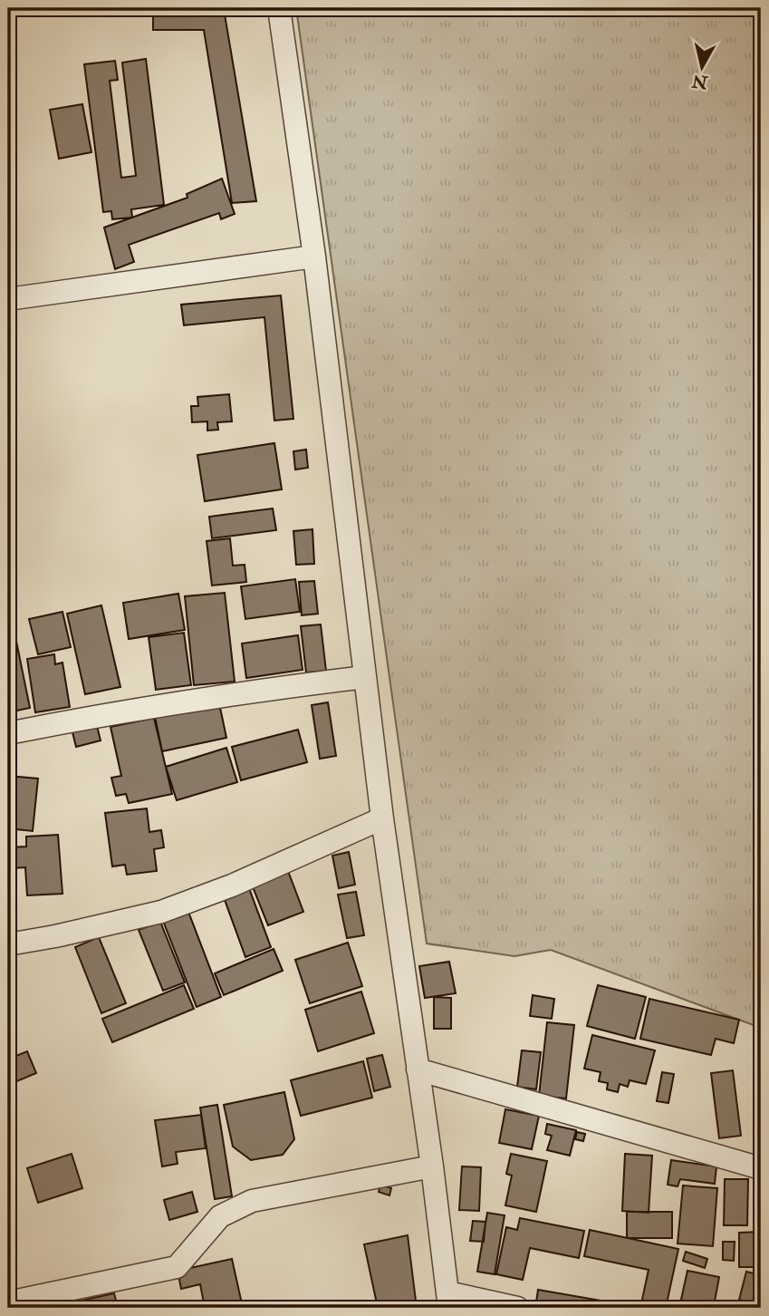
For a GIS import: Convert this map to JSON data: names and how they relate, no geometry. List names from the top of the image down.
{
  "north": "bottom"
}
